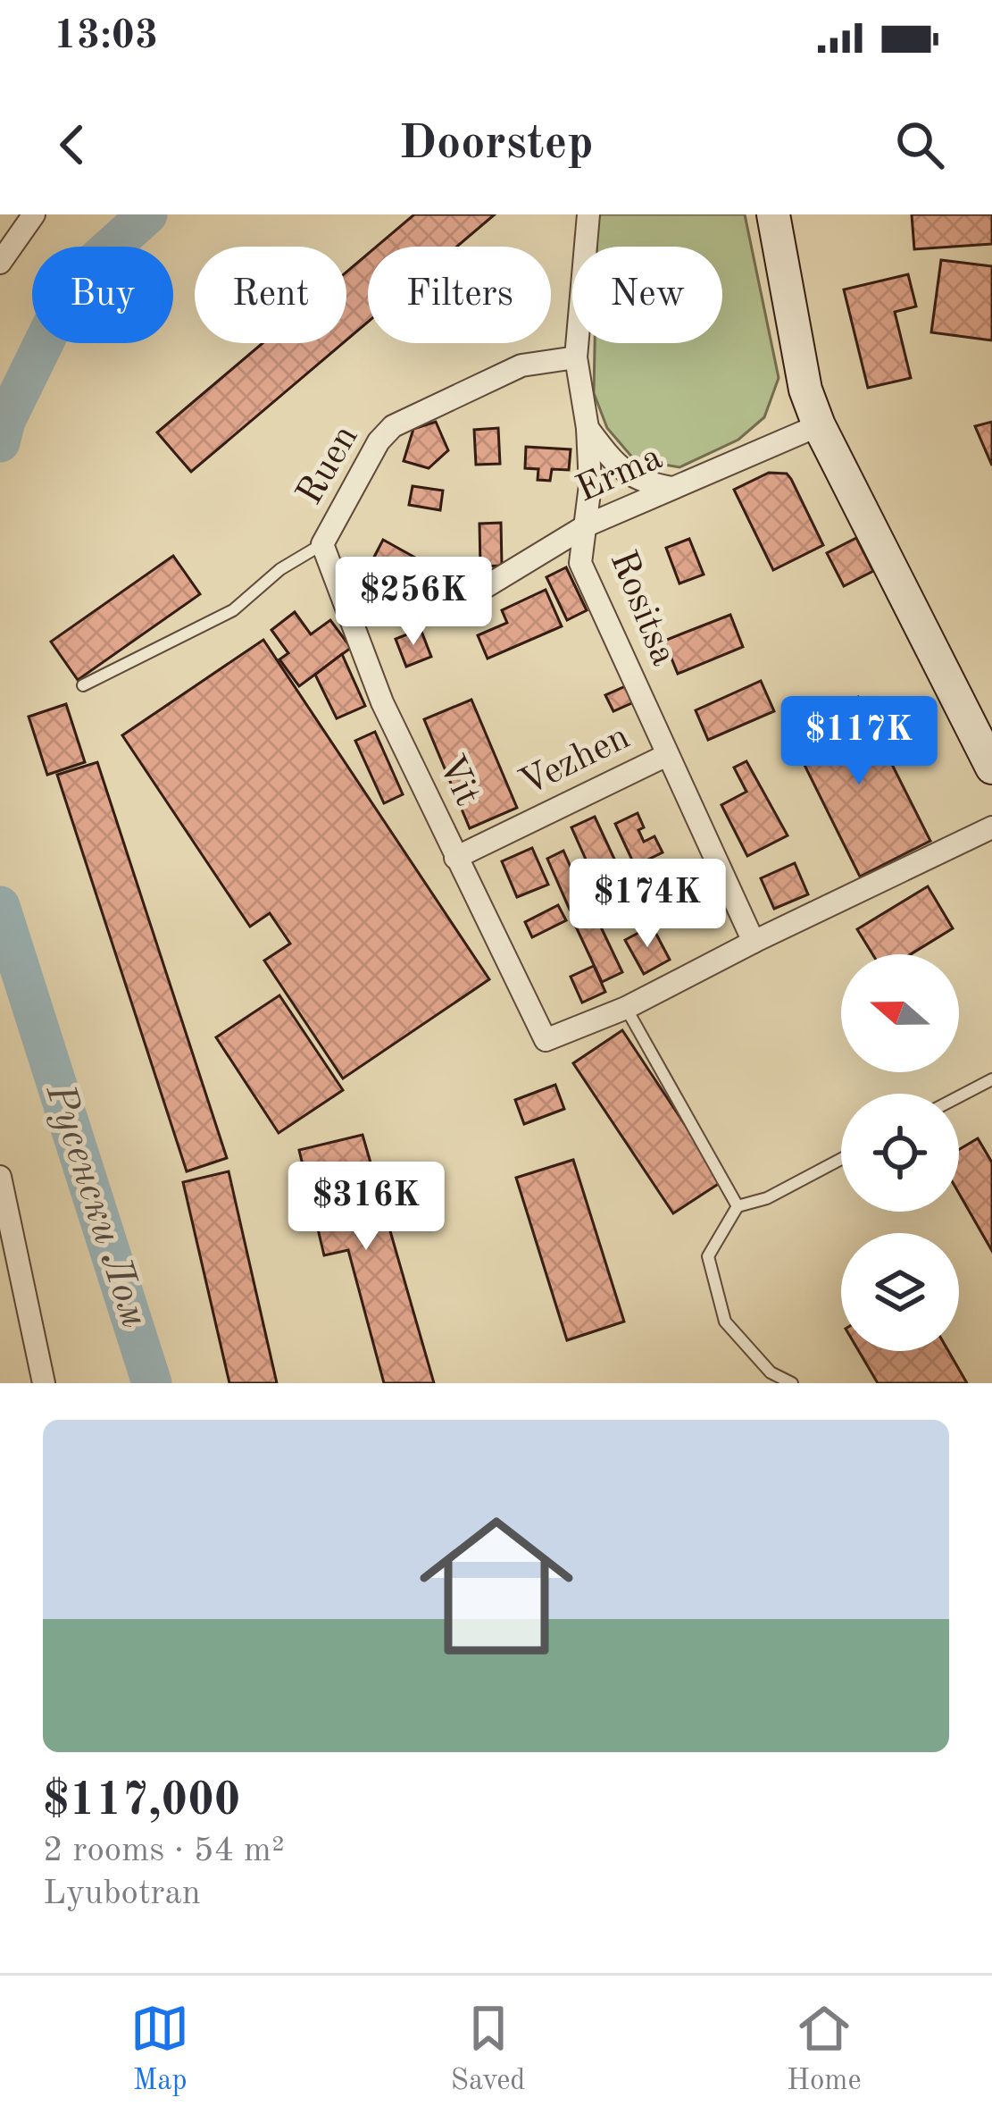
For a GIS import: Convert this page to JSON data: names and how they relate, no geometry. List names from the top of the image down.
{
  "streets": {
    "street": [
      "Ruen",
      "Erma",
      "Rositsa",
      "Vezhen",
      "Vit"
    ]
  },
  "crossings": [
    ["Ruen", "Rositsa"],
    ["Ruen", "Vit"],
    ["Erma", "Rositsa"],
    ["Rositsa", "Vezhen"],
    ["Vezhen", "Vit"]
  ],
  "water": ["Русенски Лом"],
  "north": "left",
  "page": {
    "status": "13:03",
    "header": "Doorstep",
    "chip": [
      "Buy",
      "Rent",
      "Filters",
      "New"
    ],
    "price": [
      "$256K",
      "$117K",
      "$174K",
      "$316K"
    ],
    "list": [
      {
        "name": "$117,000",
        "note": "2 rooms · 54 m² · Lyubotran"
      }
    ],
    "tabs": ["Map", "Saved", "Home"]
  }
}
